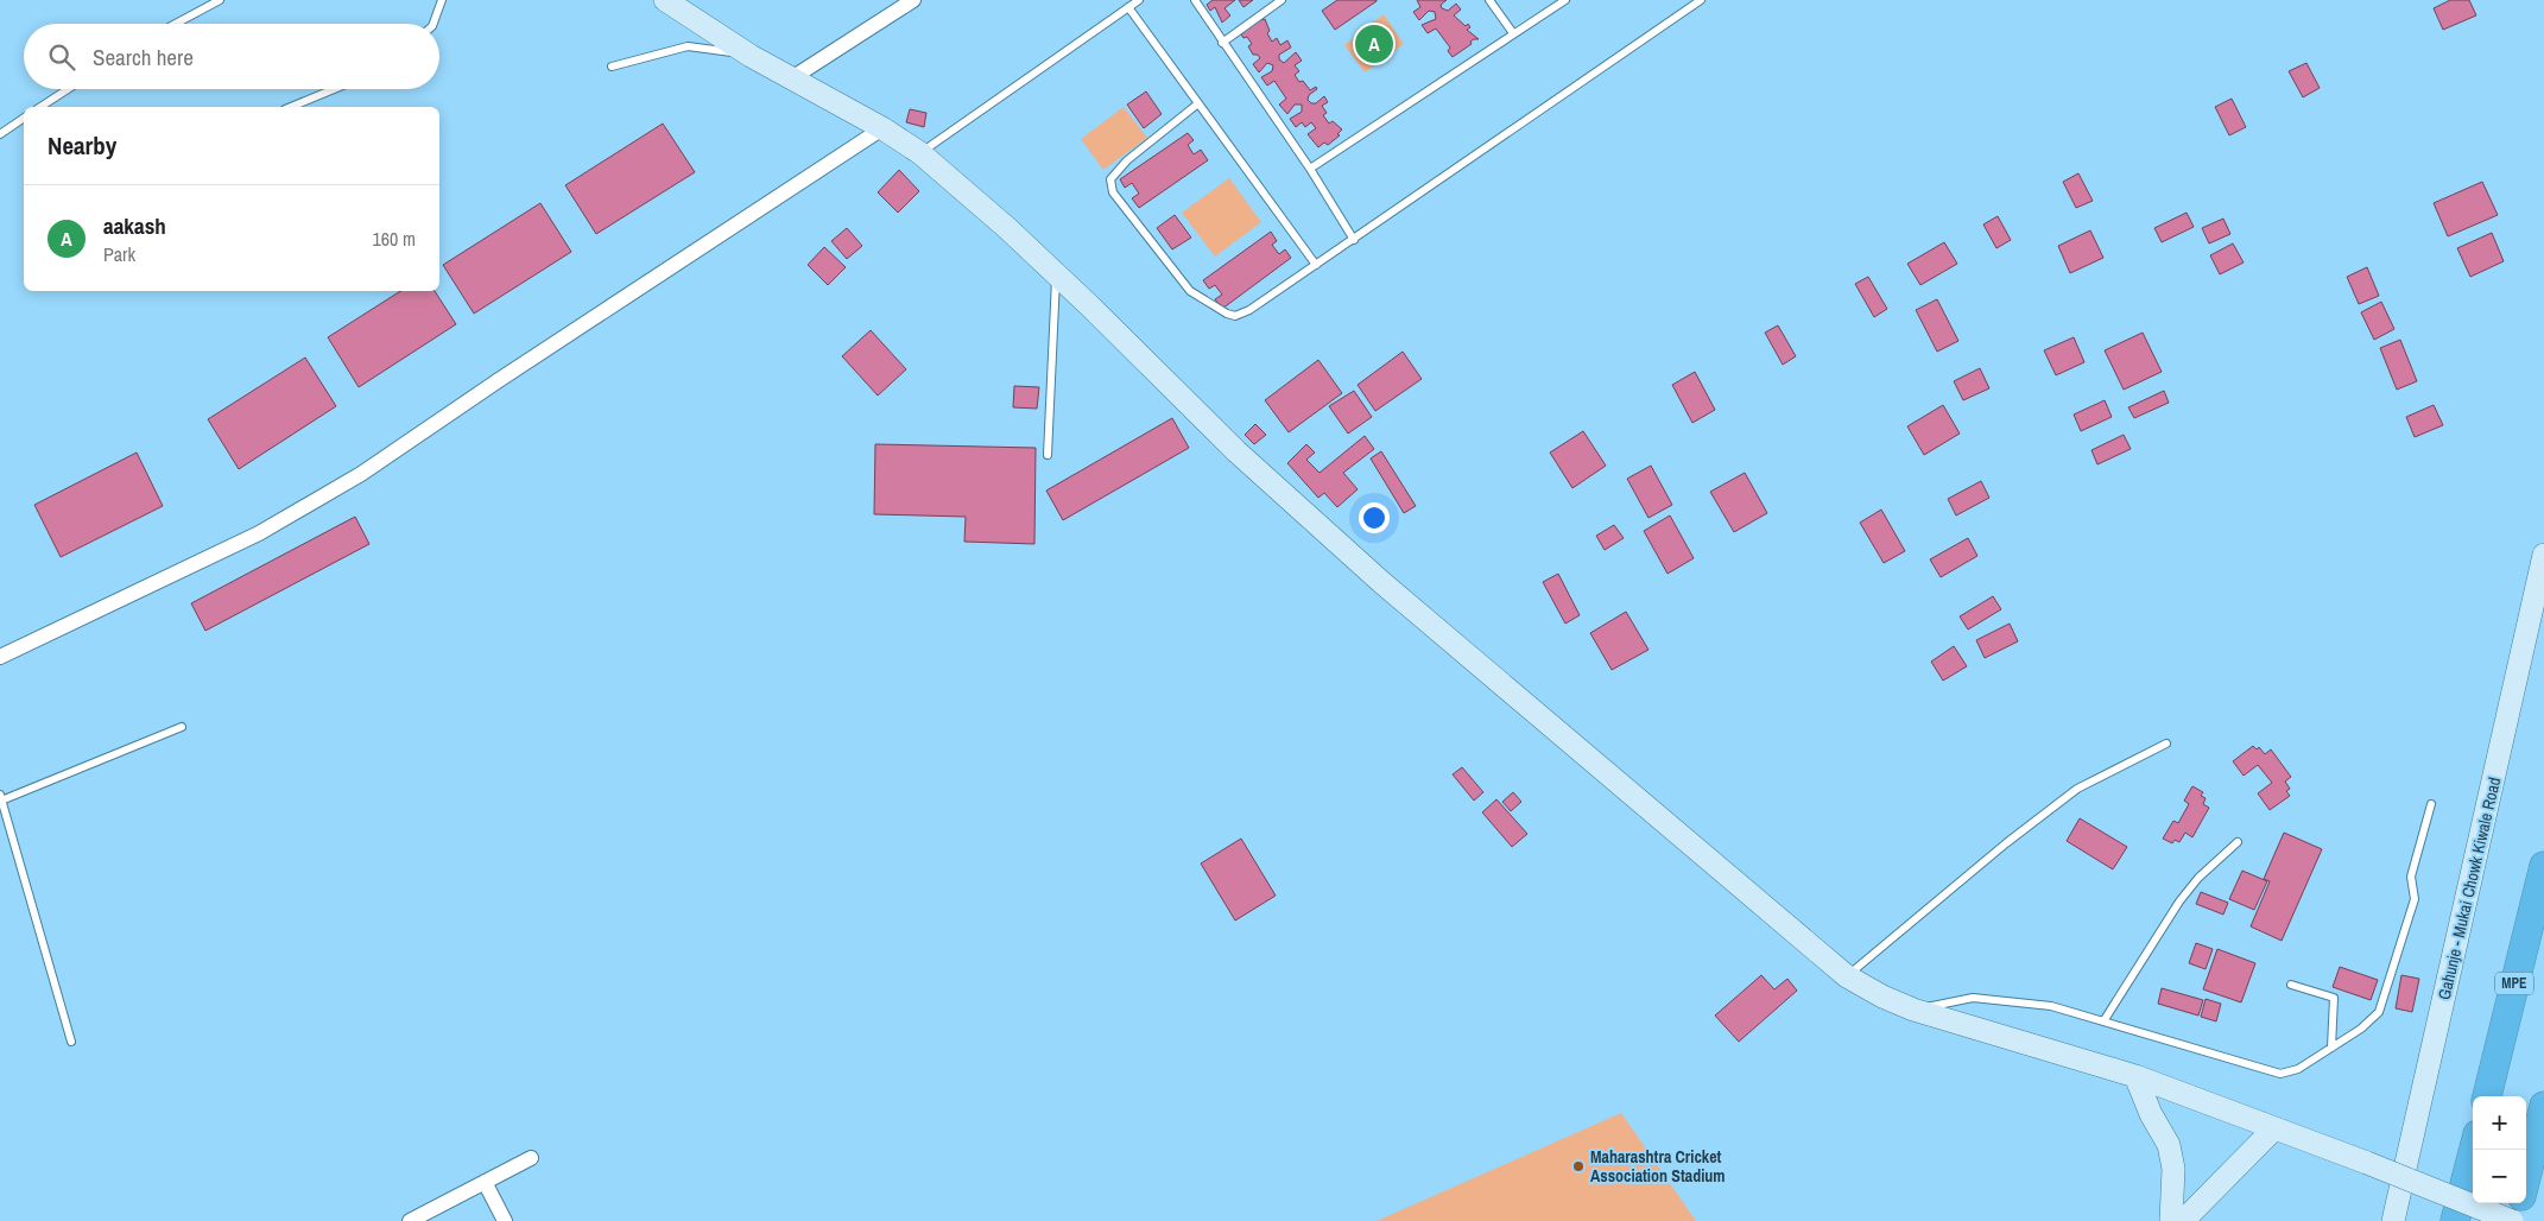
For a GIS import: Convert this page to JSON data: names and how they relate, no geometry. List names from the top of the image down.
{
  "streets": {
    "highway": ["MPE"],
    "street": ["Gahunje - Mukai Chowk Kiwale Road"]
  },
  "places": ["Maharashtra Cricket Association Stadium"],
  "page": {
    "pins": "A",
    "search": "Search here",
    "heading": "Nearby",
    "list": [
      {
        "mark": "A",
        "name": "aakash",
        "note": "Park",
        "value": "160 m"
      }
    ],
    "map_buttons": ["+", "−"]
  }
}
